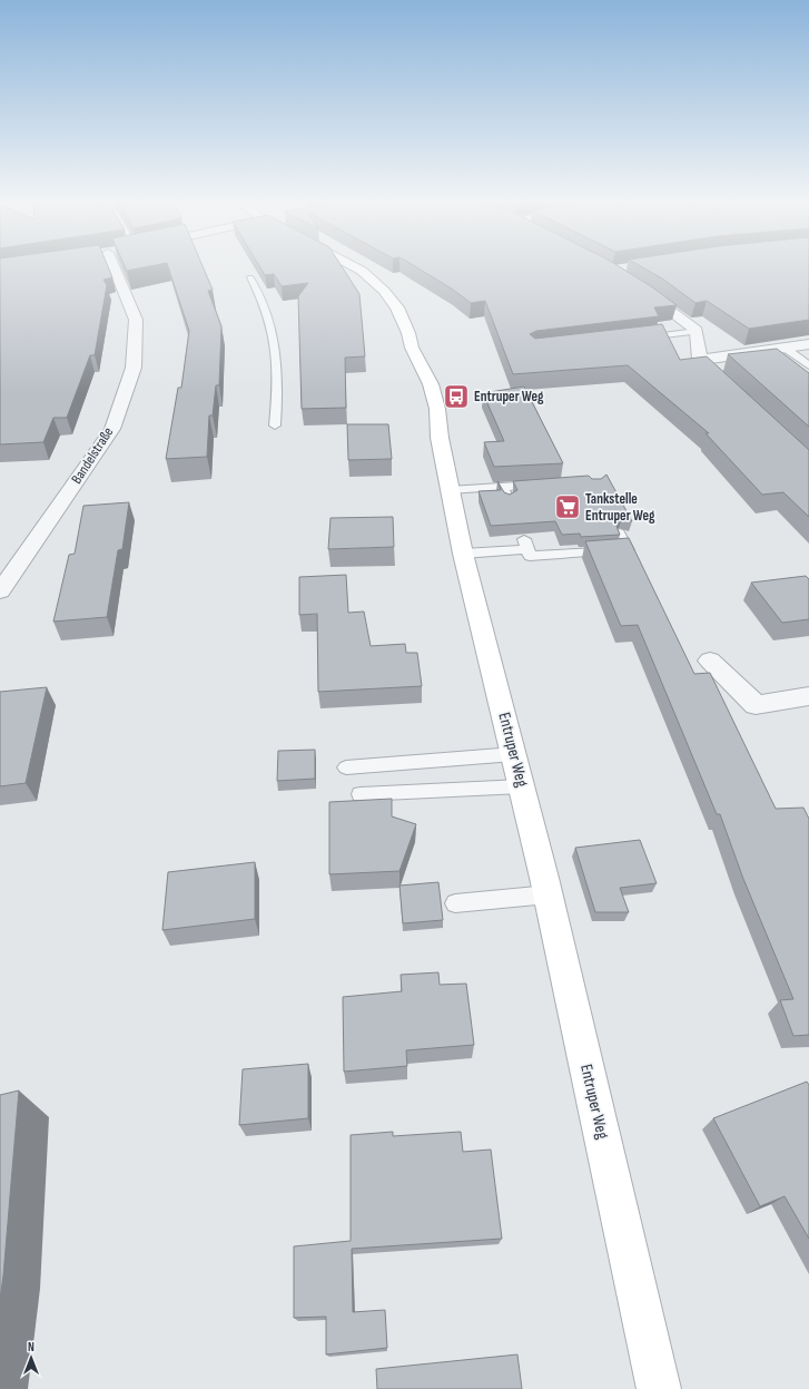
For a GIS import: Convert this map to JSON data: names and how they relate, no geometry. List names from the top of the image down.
{
  "streets": {
    "main road": ["Entruper Weg"],
    "street": ["Bandelstraße"]
  },
  "places": {
    "bus stop": ["Entruper Weg"],
    "supermarket": ["Tankstelle Entruper Weg"]
  },
  "north": "top"
}
